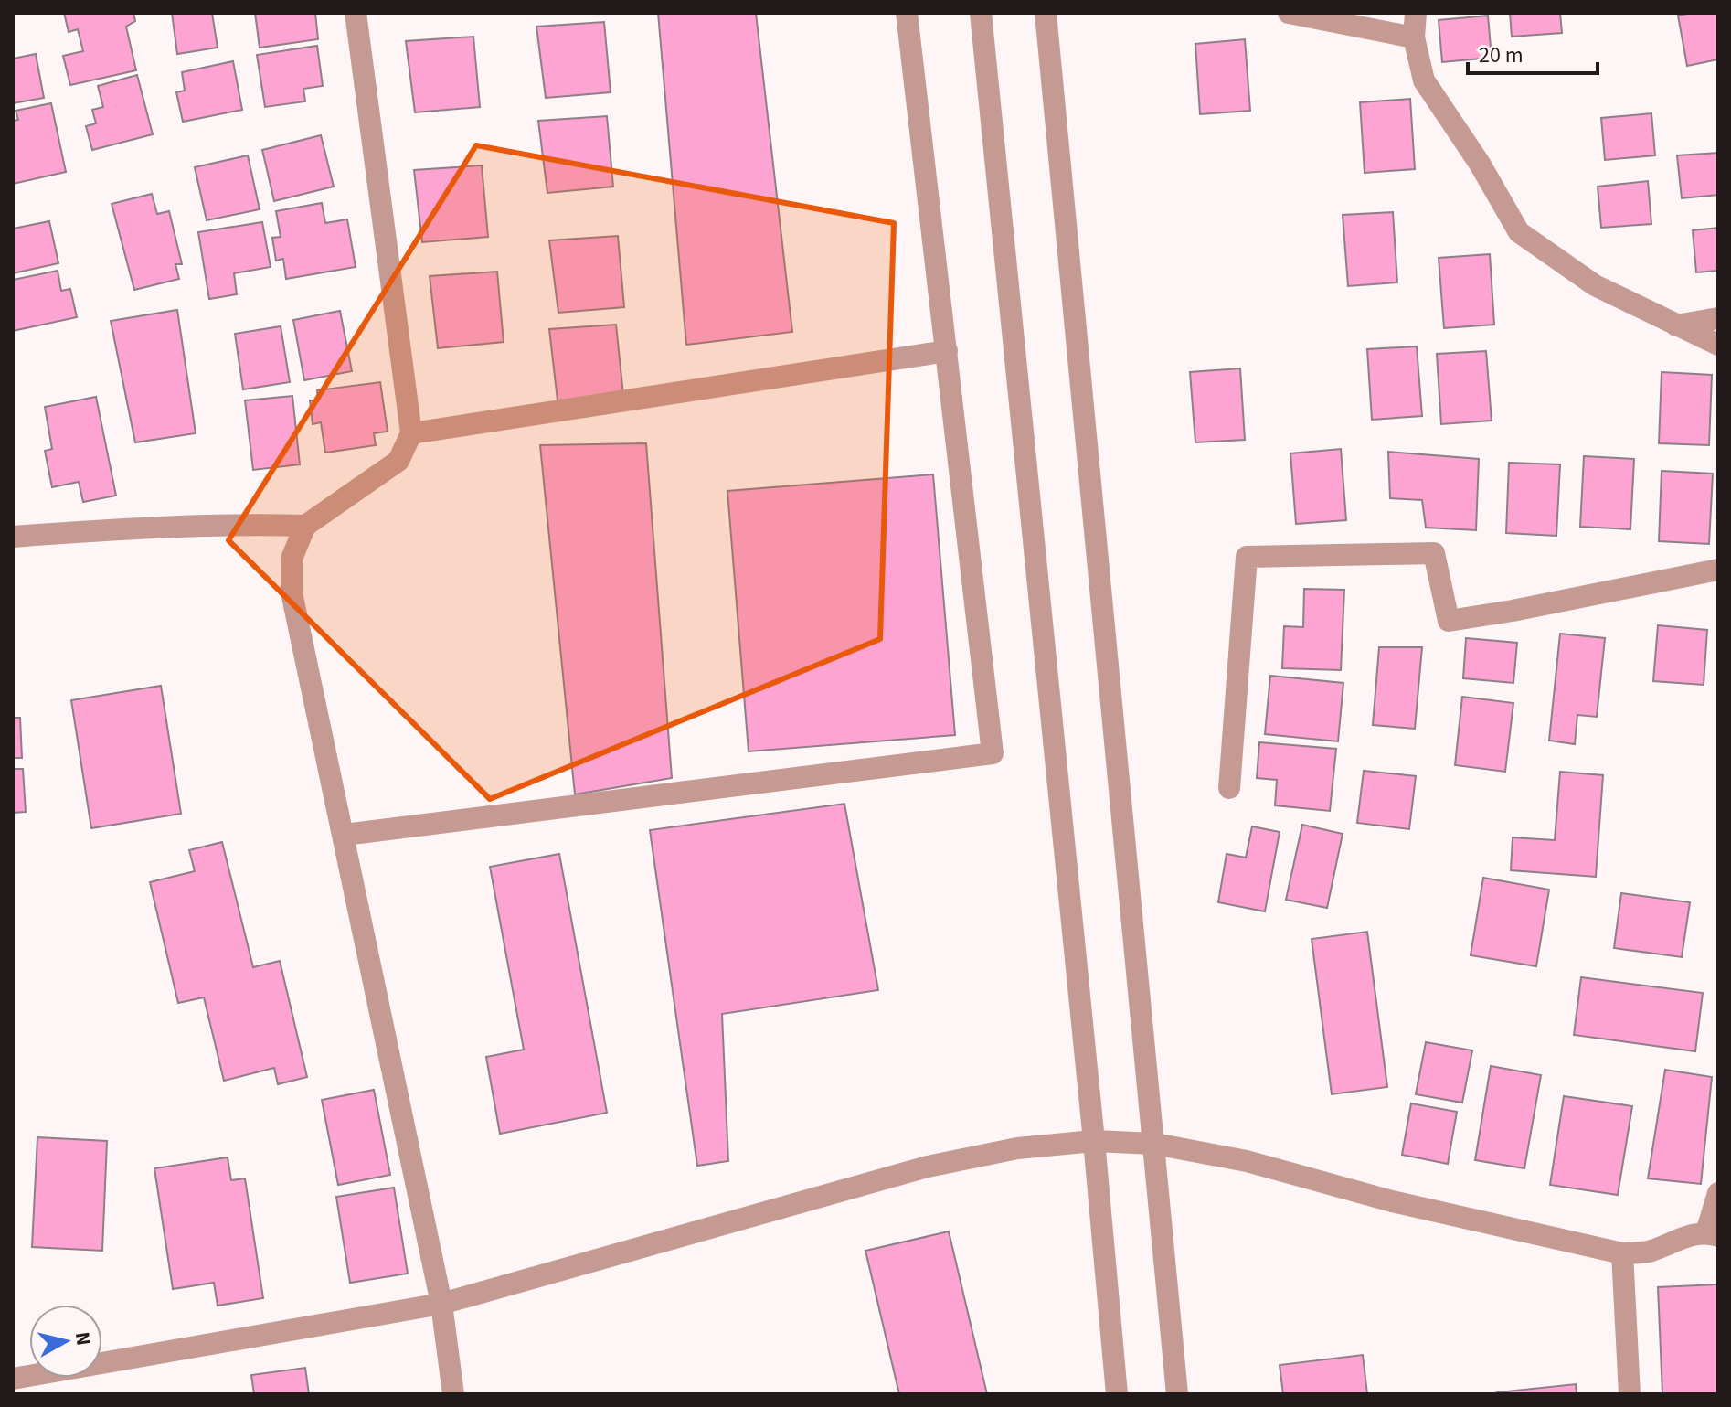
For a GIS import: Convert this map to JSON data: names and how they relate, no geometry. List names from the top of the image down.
{
  "scale_bar": "20 m",
  "north": "right"
}
